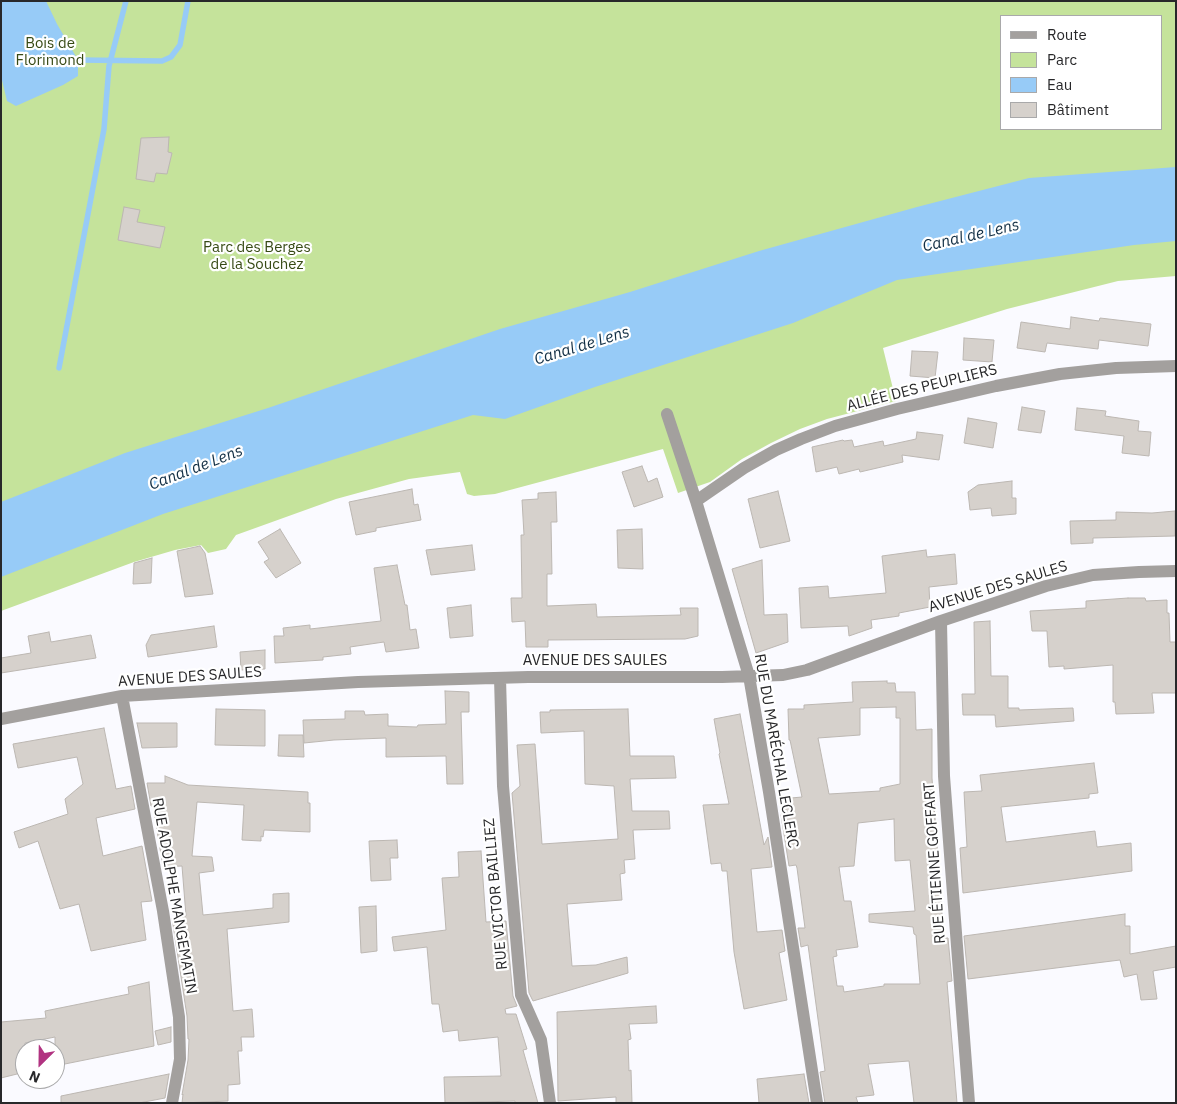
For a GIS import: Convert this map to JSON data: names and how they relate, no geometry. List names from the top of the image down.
{
  "streets": {
    "street": [
      "ALLÉE DES PEUPLIERS",
      "AVENUE DES SAULES",
      "RUE DU MARÉCHAL LECLERC",
      "RUE ÉTIENNE GOFFART",
      "RUE VICTOR BAILLIEZ",
      "RUE ADOLPHE MANGEMATIN"
    ]
  },
  "crossings": [
    ["ALLÉE DES PEUPLIERS", "RUE DU MARÉCHAL LECLERC"],
    ["AVENUE DES SAULES", "RUE DU MARÉCHAL LECLERC"],
    ["AVENUE DES SAULES", "RUE ÉTIENNE GOFFART"],
    ["AVENUE DES SAULES", "RUE VICTOR BAILLIEZ"],
    ["AVENUE DES SAULES", "RUE ADOLPHE MANGEMATIN"]
  ],
  "water": ["Canal de Lens"],
  "parks": ["Bois de Florimond", "Parc des Berges de la Souchez"],
  "legend": [
    "Route",
    "Parc",
    "Eau",
    "Bâtiment"
  ],
  "north": "bottom left"
}
